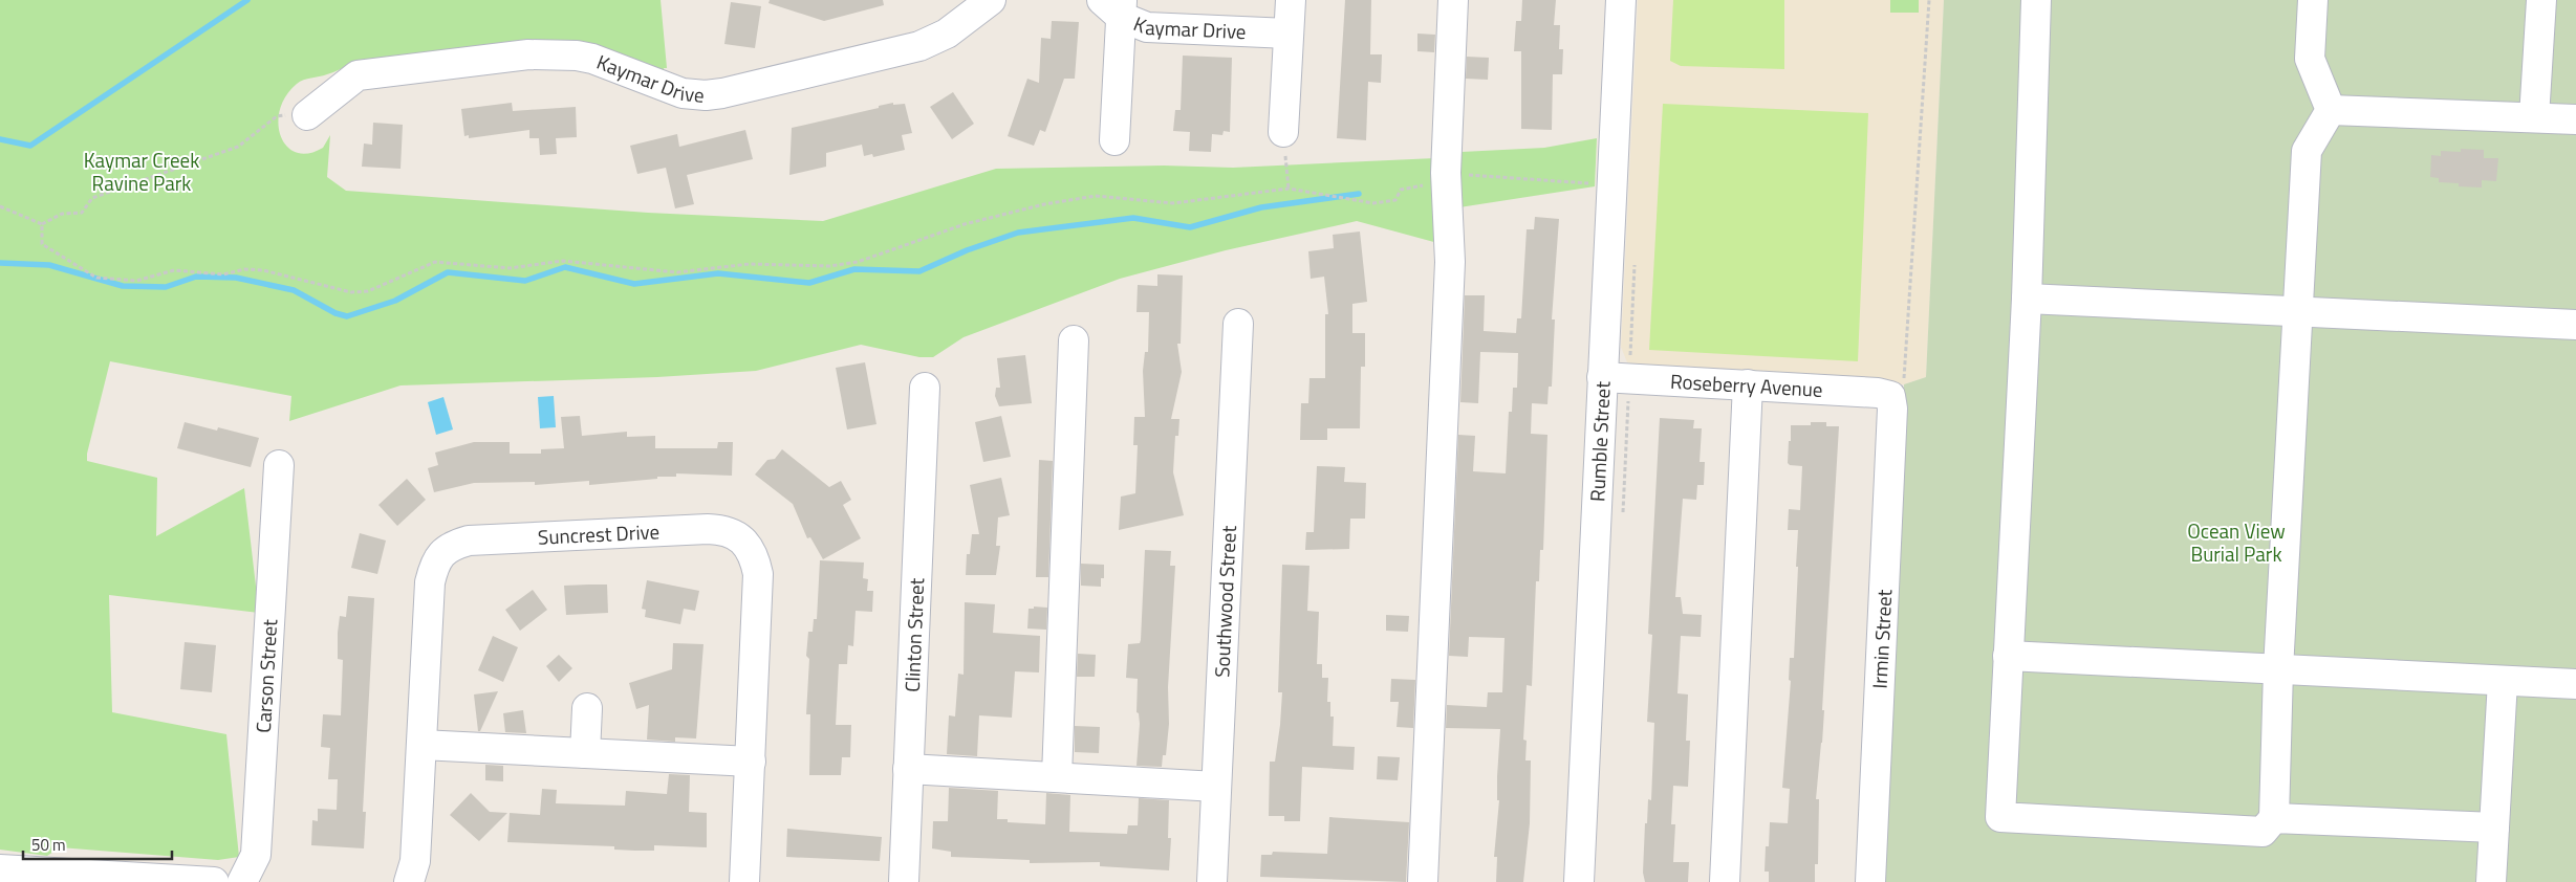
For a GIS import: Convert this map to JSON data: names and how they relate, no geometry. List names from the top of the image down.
{
  "streets": {
    "street": [
      "Kaymar Drive",
      "Roseberry Avenue",
      "Rumble Street",
      "Suncrest Drive",
      "Southwood Street",
      "Clinton Street",
      "Irmin Street",
      "Carson Street"
    ]
  },
  "crossings": [
    ["Roseberry Avenue", "Rumble Street"],
    ["Roseberry Avenue", "Irmin Street"]
  ],
  "parks": ["Kaymar Creek Ravine Park", "Ocean View Burial Park"],
  "scale_bar": "50 m"
}
